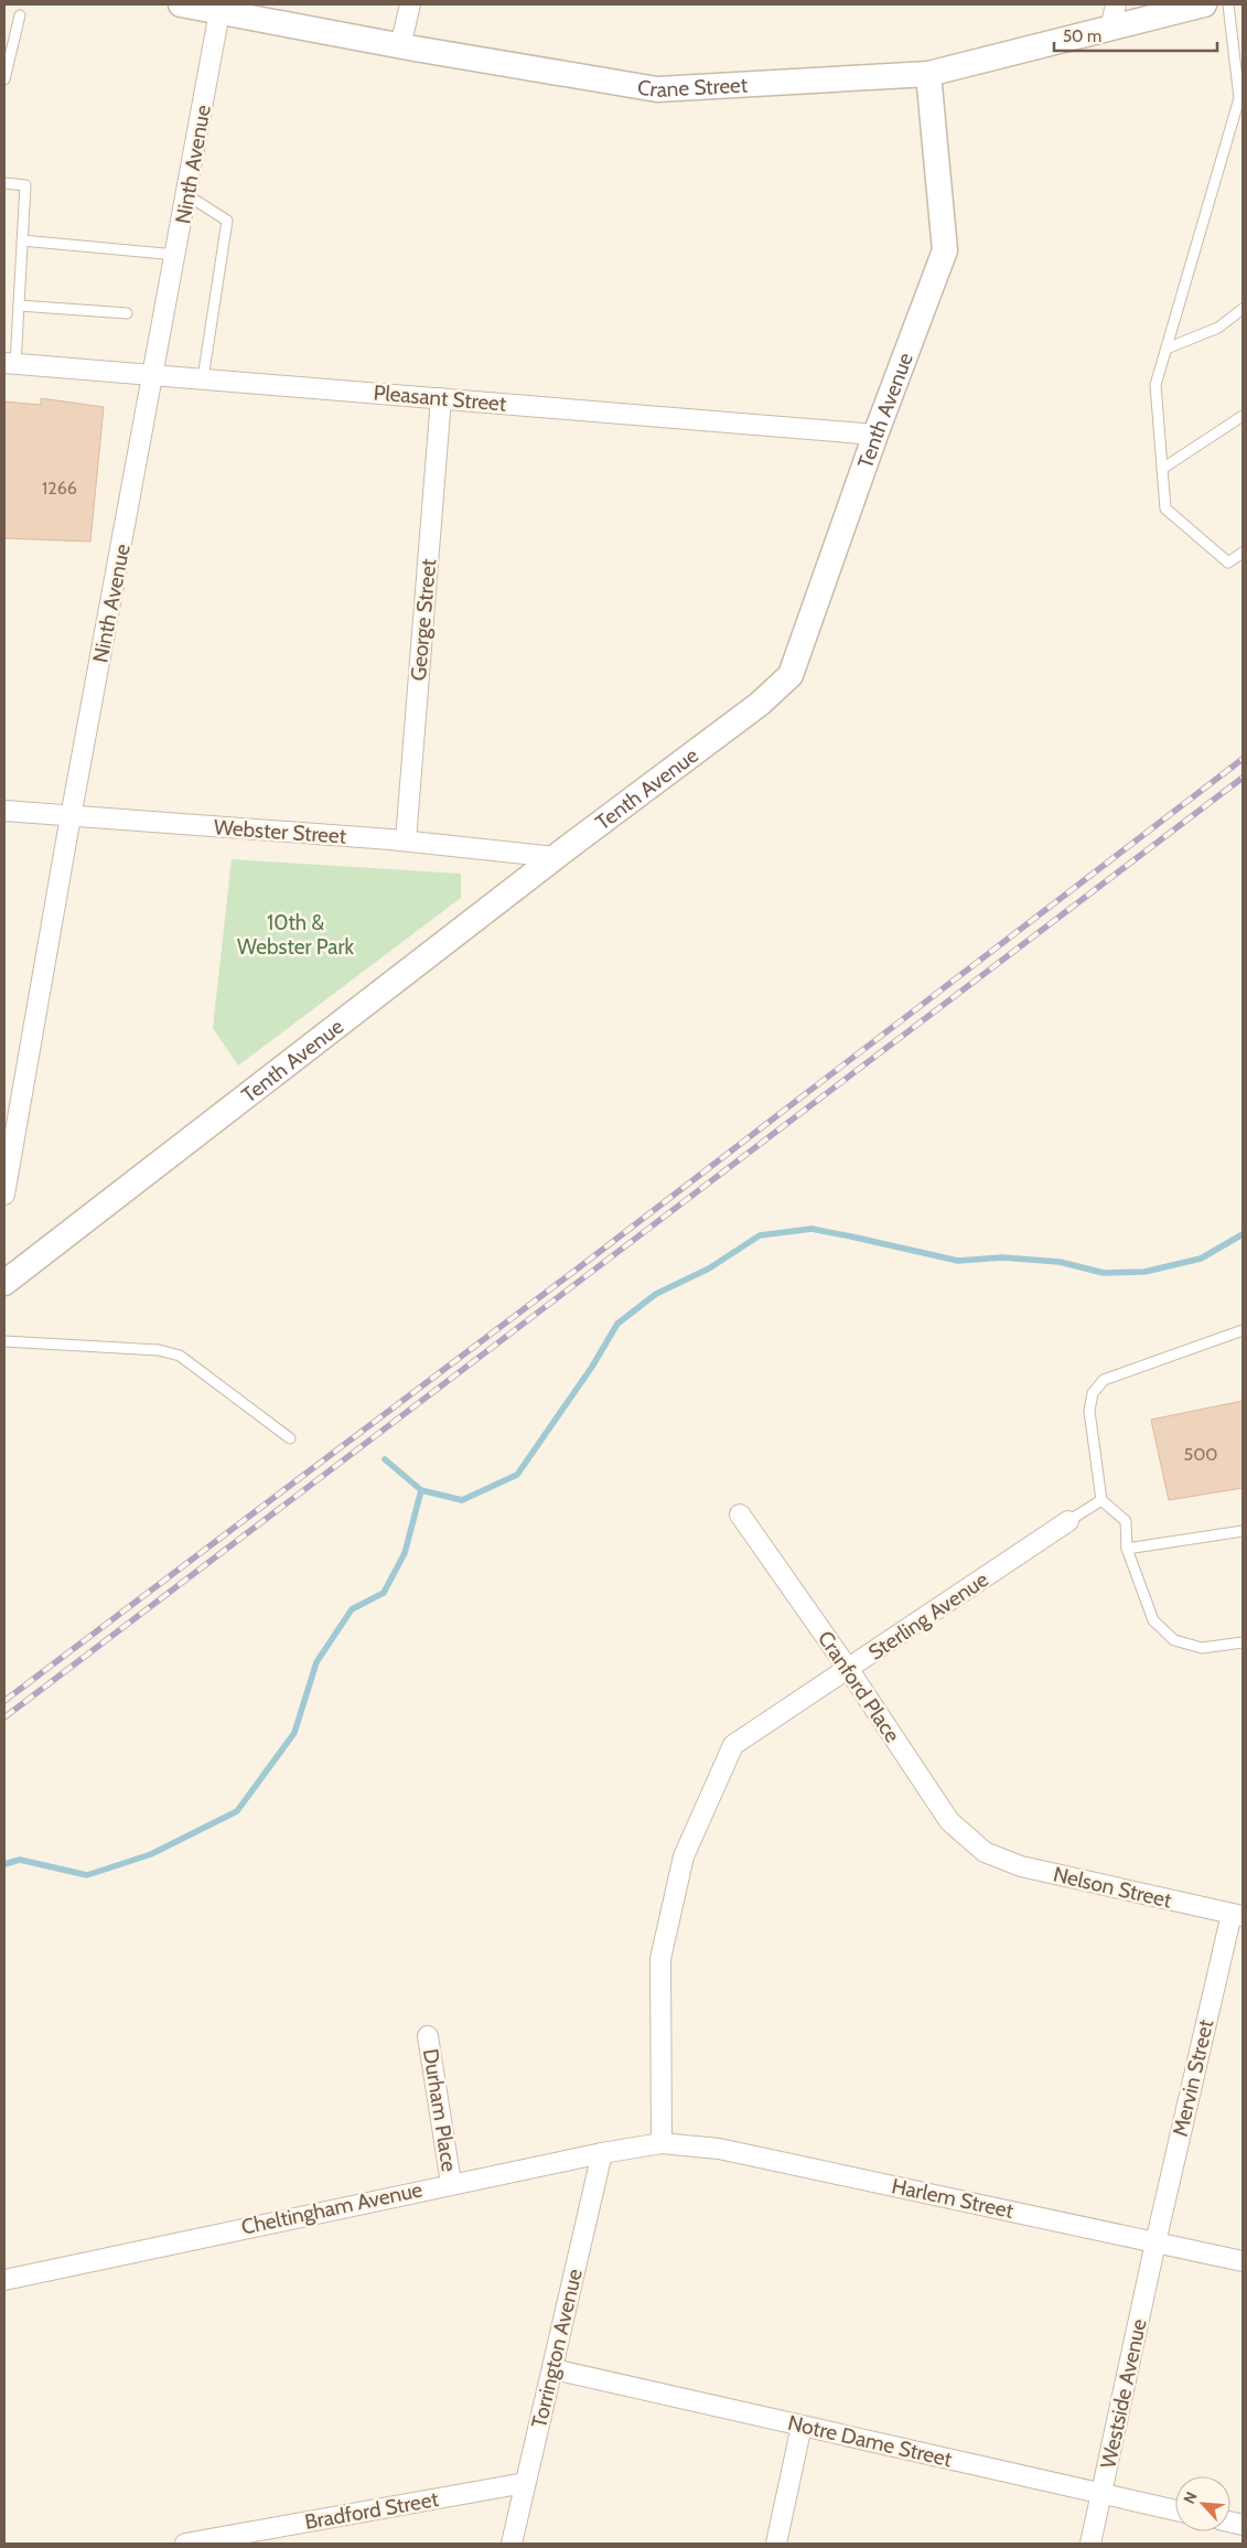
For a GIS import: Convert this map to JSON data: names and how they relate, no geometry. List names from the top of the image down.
{
  "streets": {
    "street": [
      "Crane Street",
      "Ninth Avenue",
      "Pleasant Street",
      "Tenth Avenue",
      "George Street",
      "Webster Street",
      "Sterling Avenue",
      "Cranford Place",
      "Nelson Street",
      "Mervin Street",
      "Durham Place",
      "Harlem Street",
      "Cheltingham Avenue",
      "Torrington Avenue",
      "Westside Avenue",
      "Notre Dame Street",
      "Bradford Street"
    ]
  },
  "crossings": [
    ["Crane Street", "Ninth Avenue"],
    ["Crane Street", "Tenth Avenue"],
    ["Ninth Avenue", "Pleasant Street"],
    ["Ninth Avenue", "Webster Street"],
    ["Pleasant Street", "Tenth Avenue"],
    ["Pleasant Street", "George Street"],
    ["Tenth Avenue", "Webster Street"],
    ["George Street", "Webster Street"],
    ["Sterling Avenue", "Cranford Place"],
    ["Sterling Avenue", "Harlem Street"],
    ["Sterling Avenue", "Cheltingham Avenue"],
    ["Cranford Place", "Nelson Street"],
    ["Nelson Street", "Mervin Street"],
    ["Mervin Street", "Harlem Street"],
    ["Mervin Street", "Westside Avenue"],
    ["Durham Place", "Cheltingham Avenue"],
    ["Harlem Street", "Cheltingham Avenue"],
    ["Harlem Street", "Westside Avenue"],
    ["Cheltingham Avenue", "Torrington Avenue"],
    ["Torrington Avenue", "Notre Dame Street"],
    ["Torrington Avenue", "Bradford Street"],
    ["Westside Avenue", "Notre Dame Street"]
  ],
  "parks": ["10th & Webster Park"],
  "house_numbers": ["1266", "500"],
  "scale_bar": "50 m",
  "north": "top left"
}
